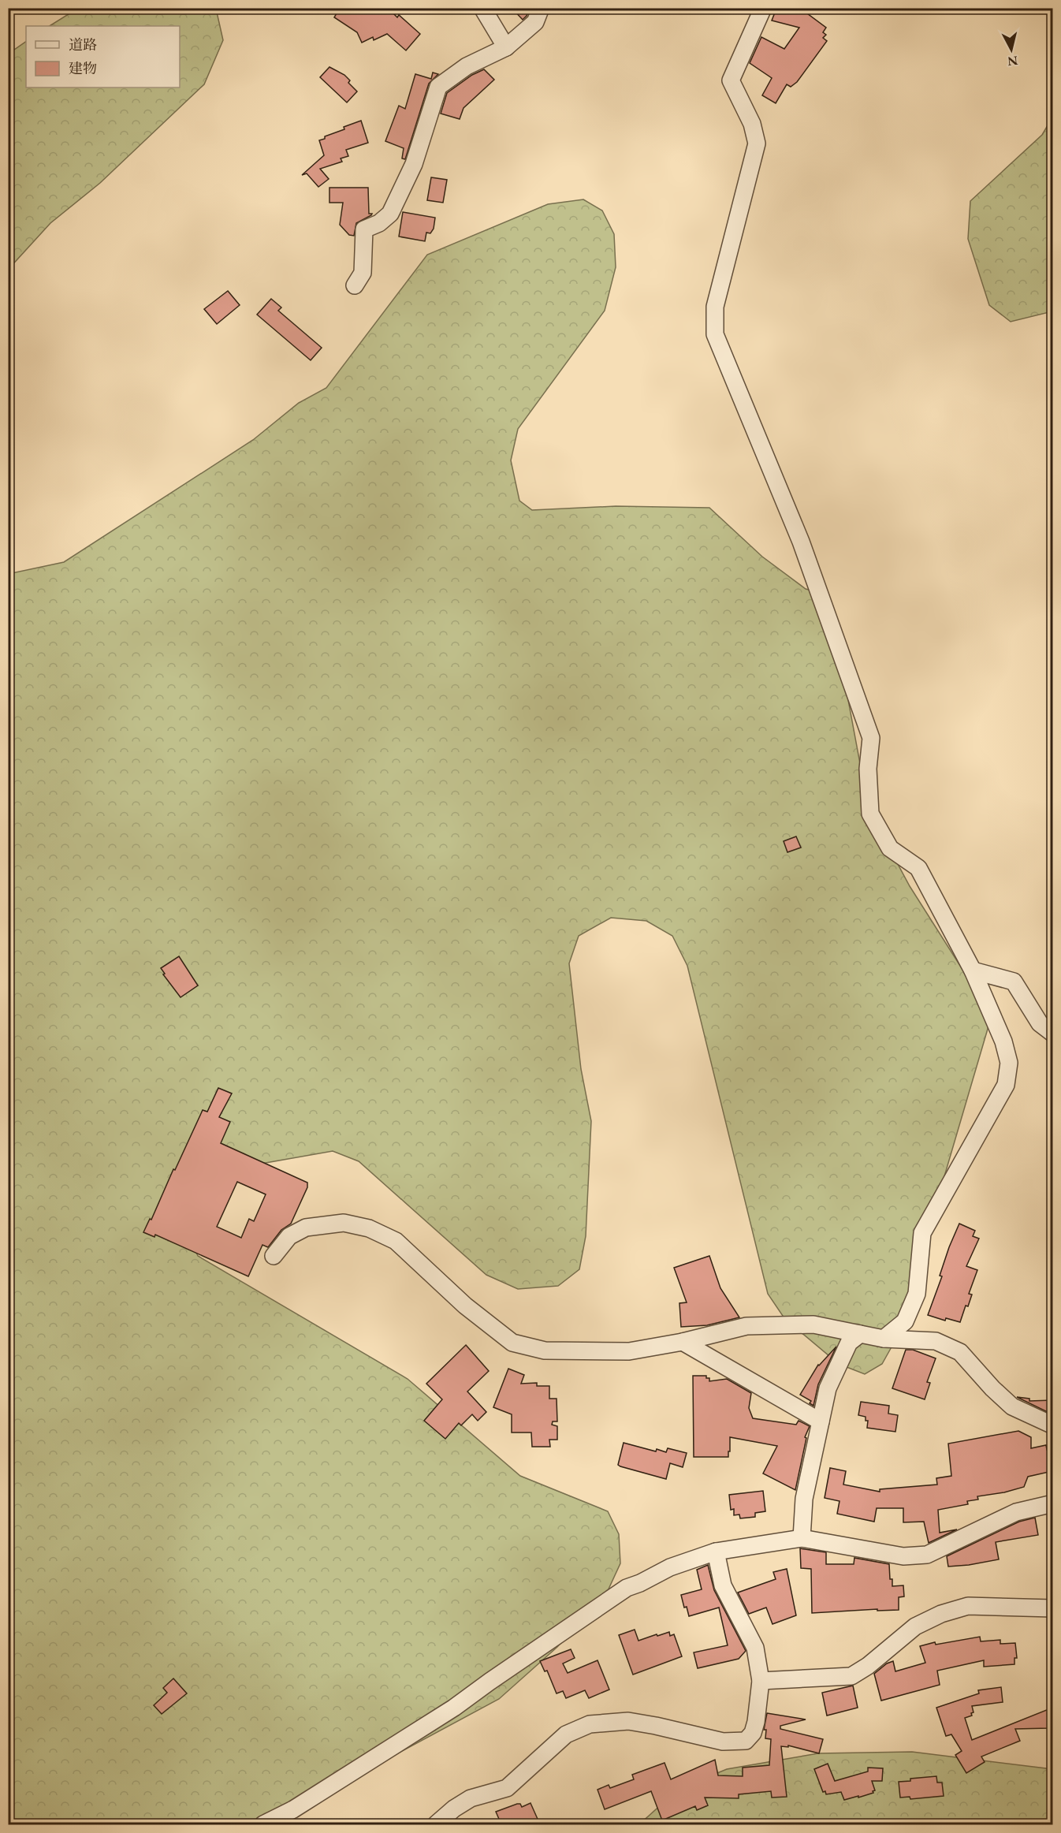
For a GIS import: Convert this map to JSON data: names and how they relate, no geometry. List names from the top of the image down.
{
  "legend": ["道路", "建物"],
  "north": "bottom"
}
